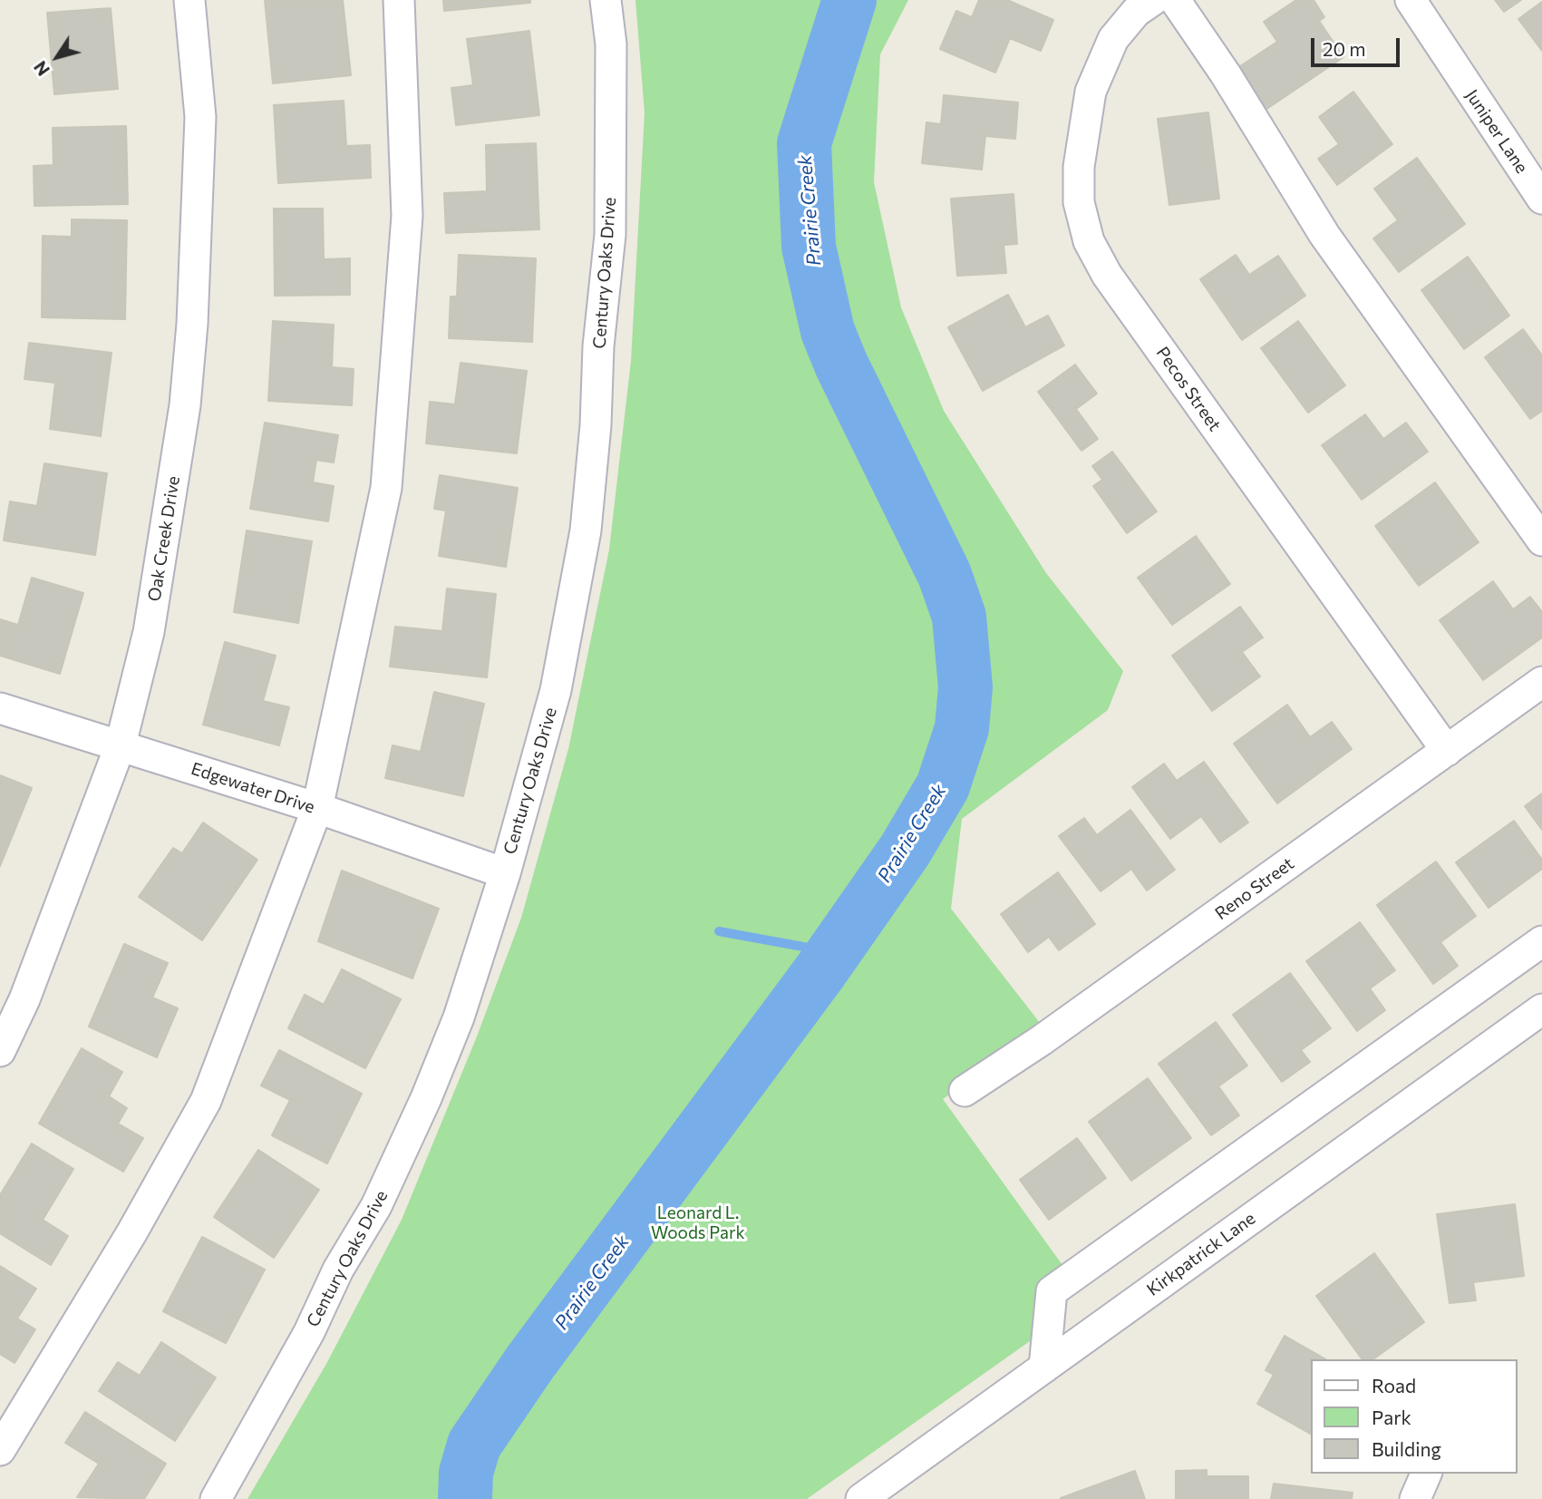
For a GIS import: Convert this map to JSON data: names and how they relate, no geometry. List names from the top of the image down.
{
  "streets": {
    "street": [
      "Juniper Lane",
      "Century Oaks Drive",
      "Pecos Street",
      "Oak Creek Drive",
      "Edgewater Drive",
      "Reno Street",
      "Kirkpatrick Lane"
    ]
  },
  "crossings": [
    ["Century Oaks Drive", "Edgewater Drive"],
    ["Pecos Street", "Reno Street"],
    ["Oak Creek Drive", "Edgewater Drive"]
  ],
  "water": ["Prairie Creek"],
  "parks": ["Leonard L. Woods Park"],
  "legend": ["Road", "Park", "Building"],
  "scale_bar": "20 m",
  "north": "bottom left"
}
